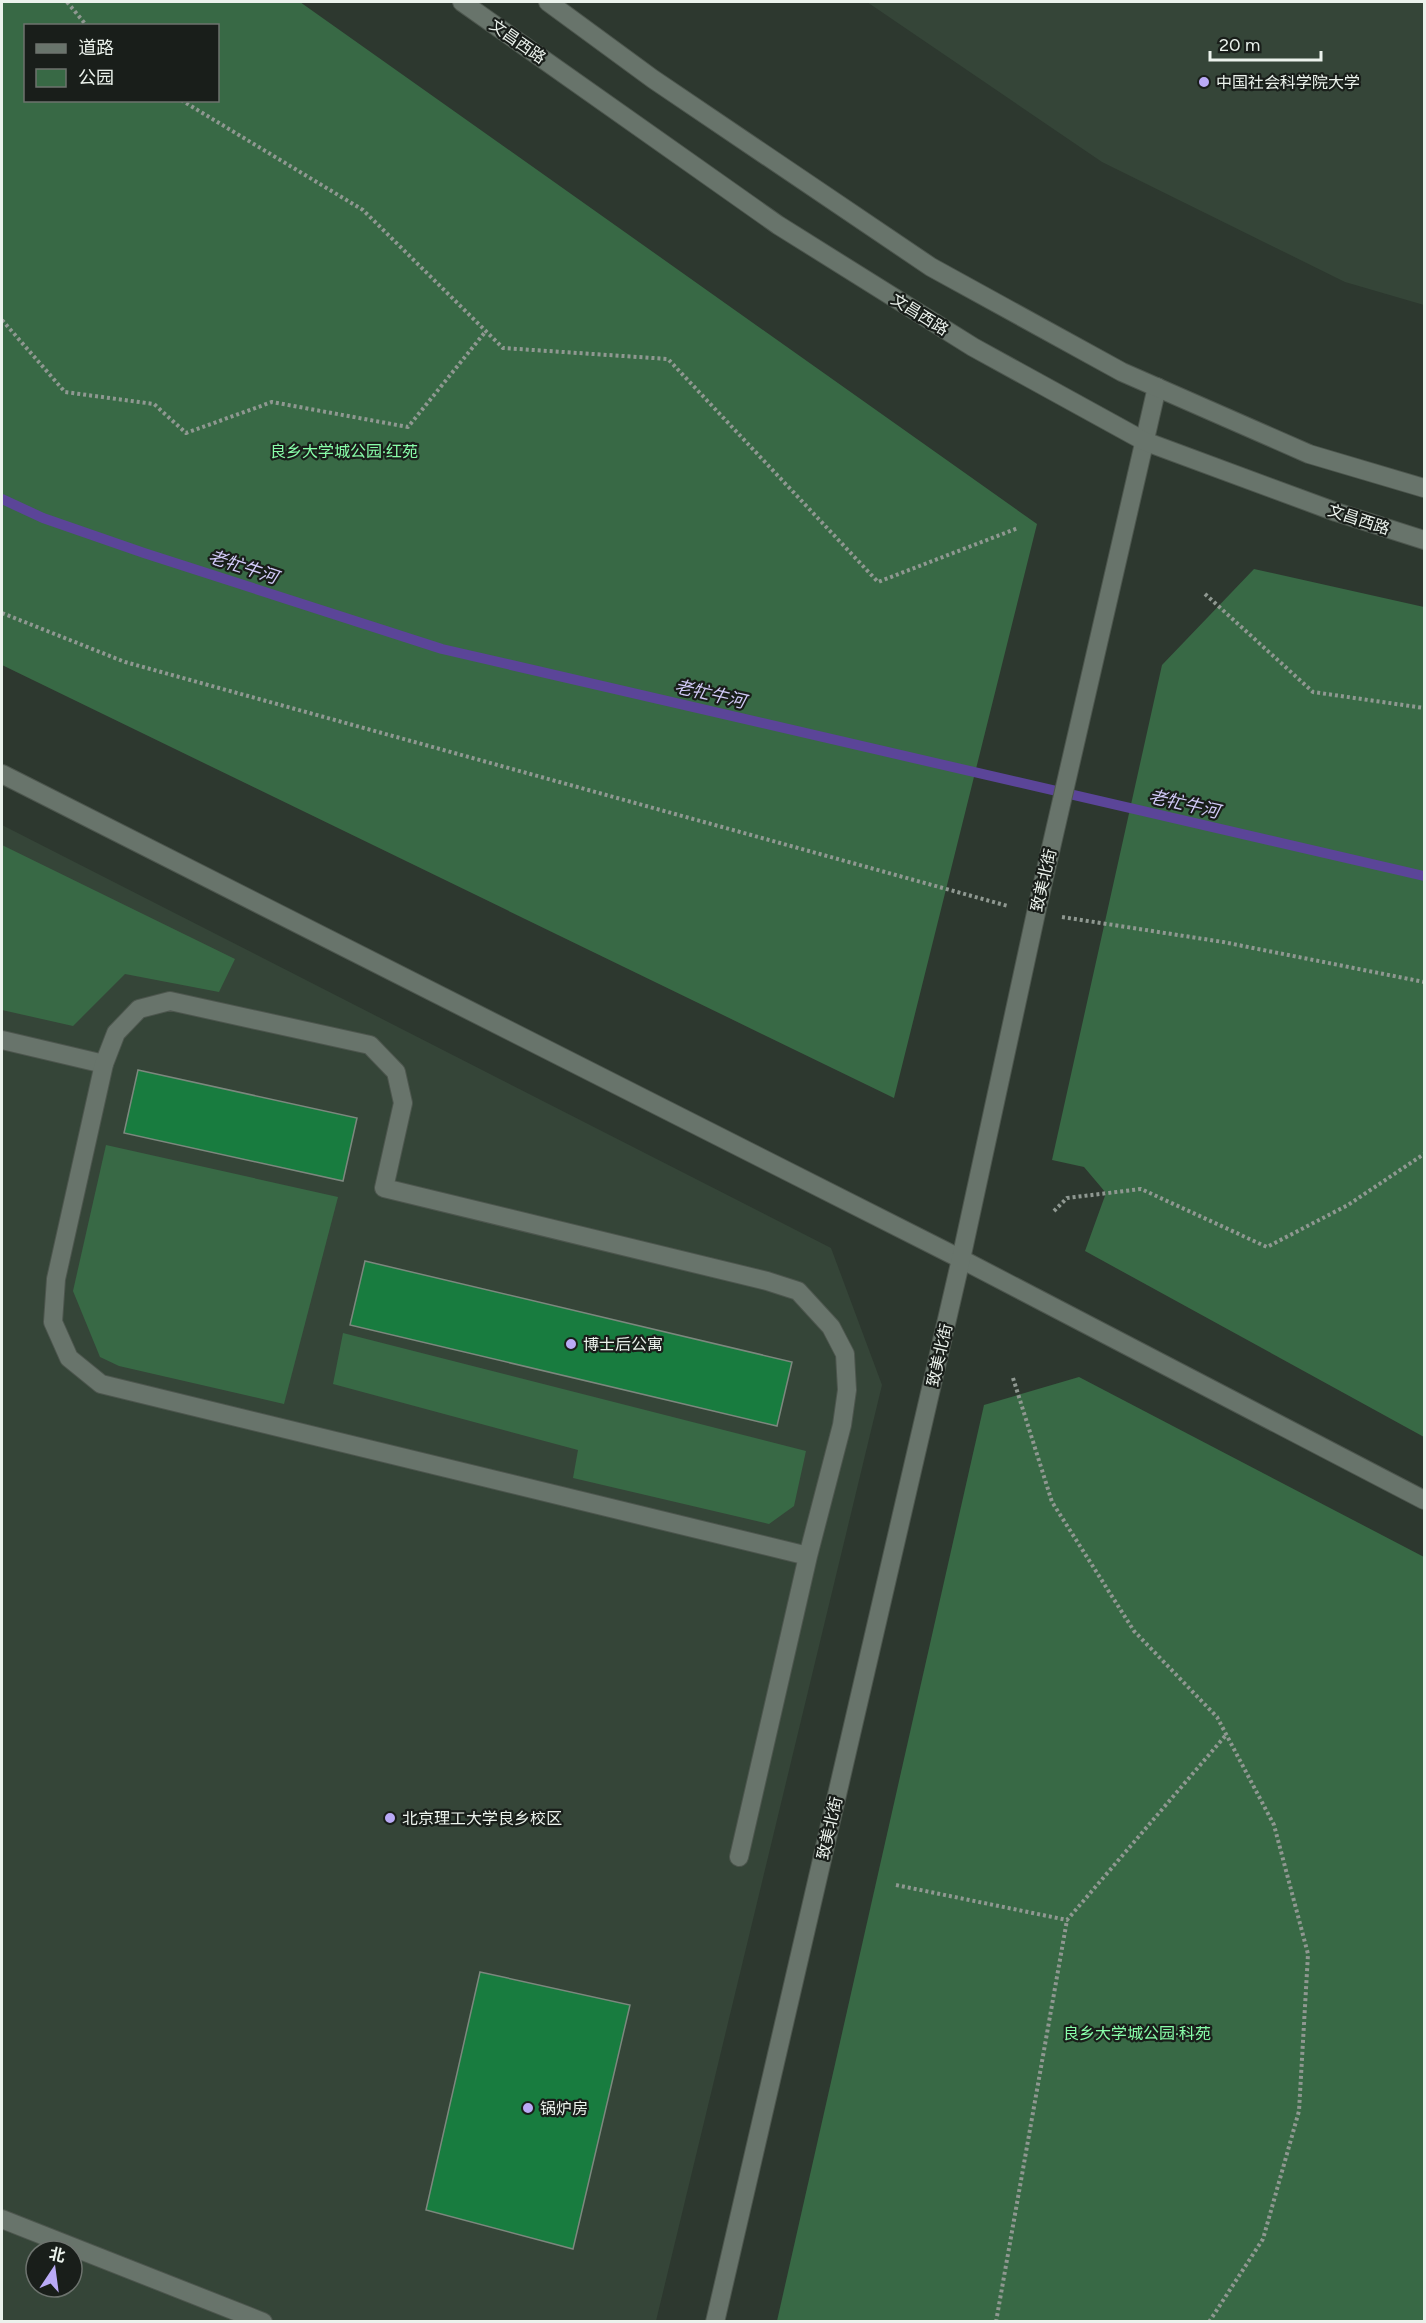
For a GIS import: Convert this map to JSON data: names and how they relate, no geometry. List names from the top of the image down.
{
  "streets": {
    "street": ["文昌西路", "致美北街"]
  },
  "crossings": [
    ["文昌西路", "致美北街"]
  ],
  "water": ["老牤牛河"],
  "parks": ["良乡大学城公园·红苑", "良乡大学城公园·科苑"],
  "places": [
    "中国社会科学院大学",
    "博士后公寓",
    "北京理工大学良乡校区",
    "锅炉房"
  ],
  "legend": ["道路", "公园"],
  "scale_bar": "20 m",
  "north": "top"
}
